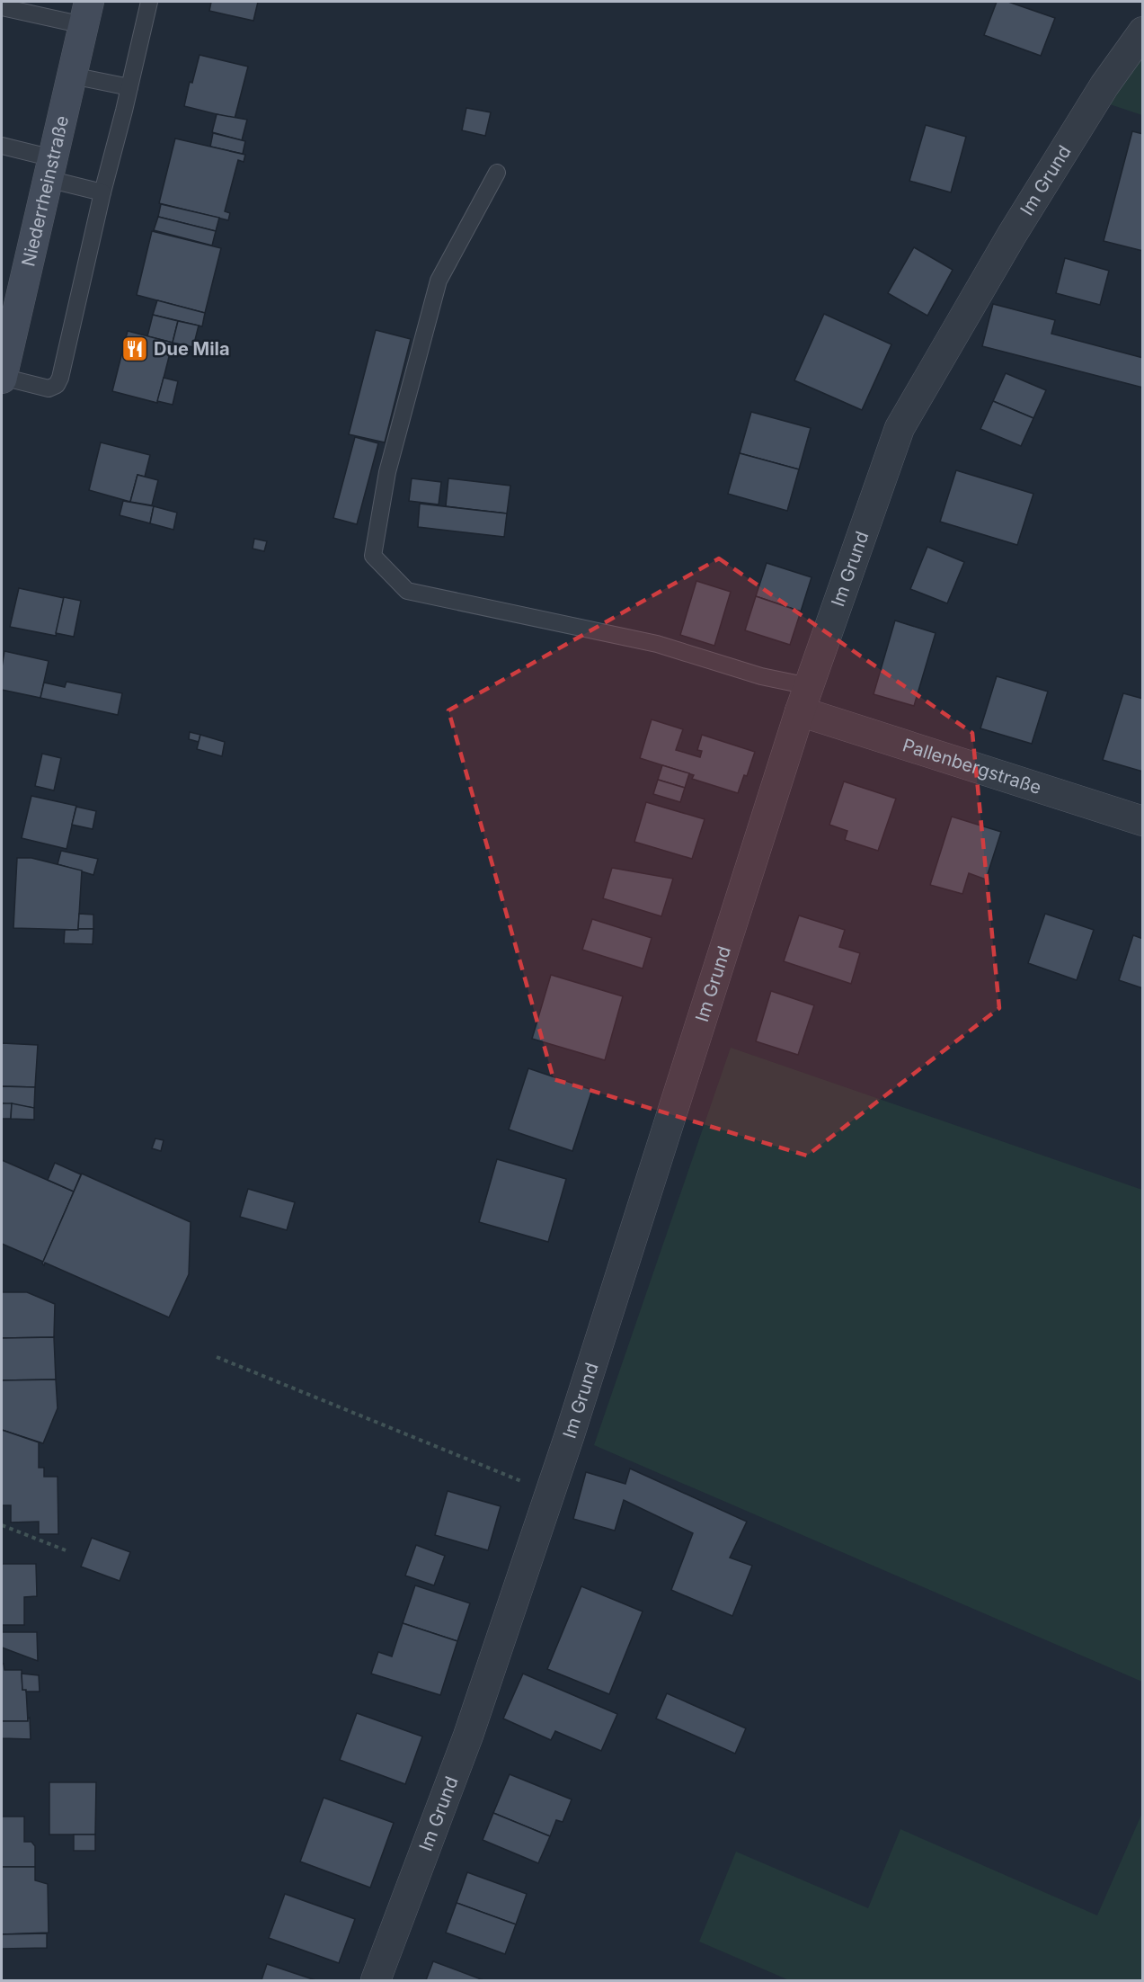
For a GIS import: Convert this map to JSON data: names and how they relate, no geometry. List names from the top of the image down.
{
  "streets": {
    "street": ["Im Grund", "Niederrheinstraße", "Pallenbergstraße"]
  },
  "crossings": [
    ["Im Grund", "Pallenbergstraße"]
  ],
  "places": {
    "restaurant": ["Due Mila"]
  }
}
